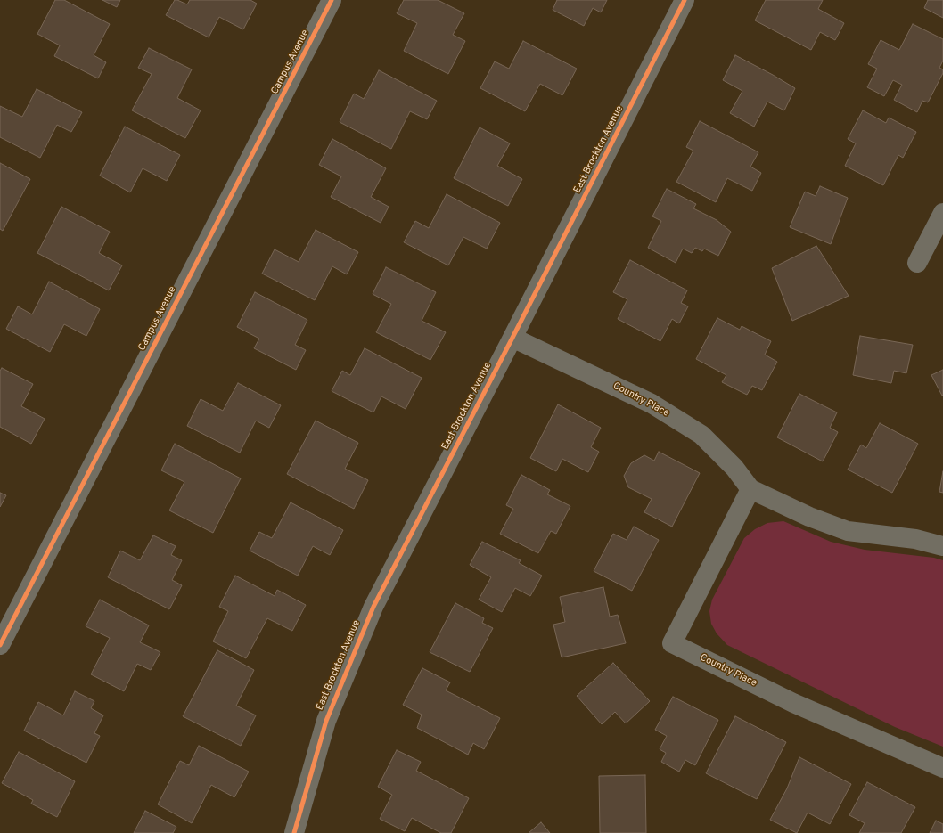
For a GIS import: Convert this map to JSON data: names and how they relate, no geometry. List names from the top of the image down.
{
  "streets": {
    "street": ["Campus Avenue", "East Brockton Avenue", "Country Place"]
  },
  "crossings": [
    ["East Brockton Avenue", "Country Place"]
  ]
}
